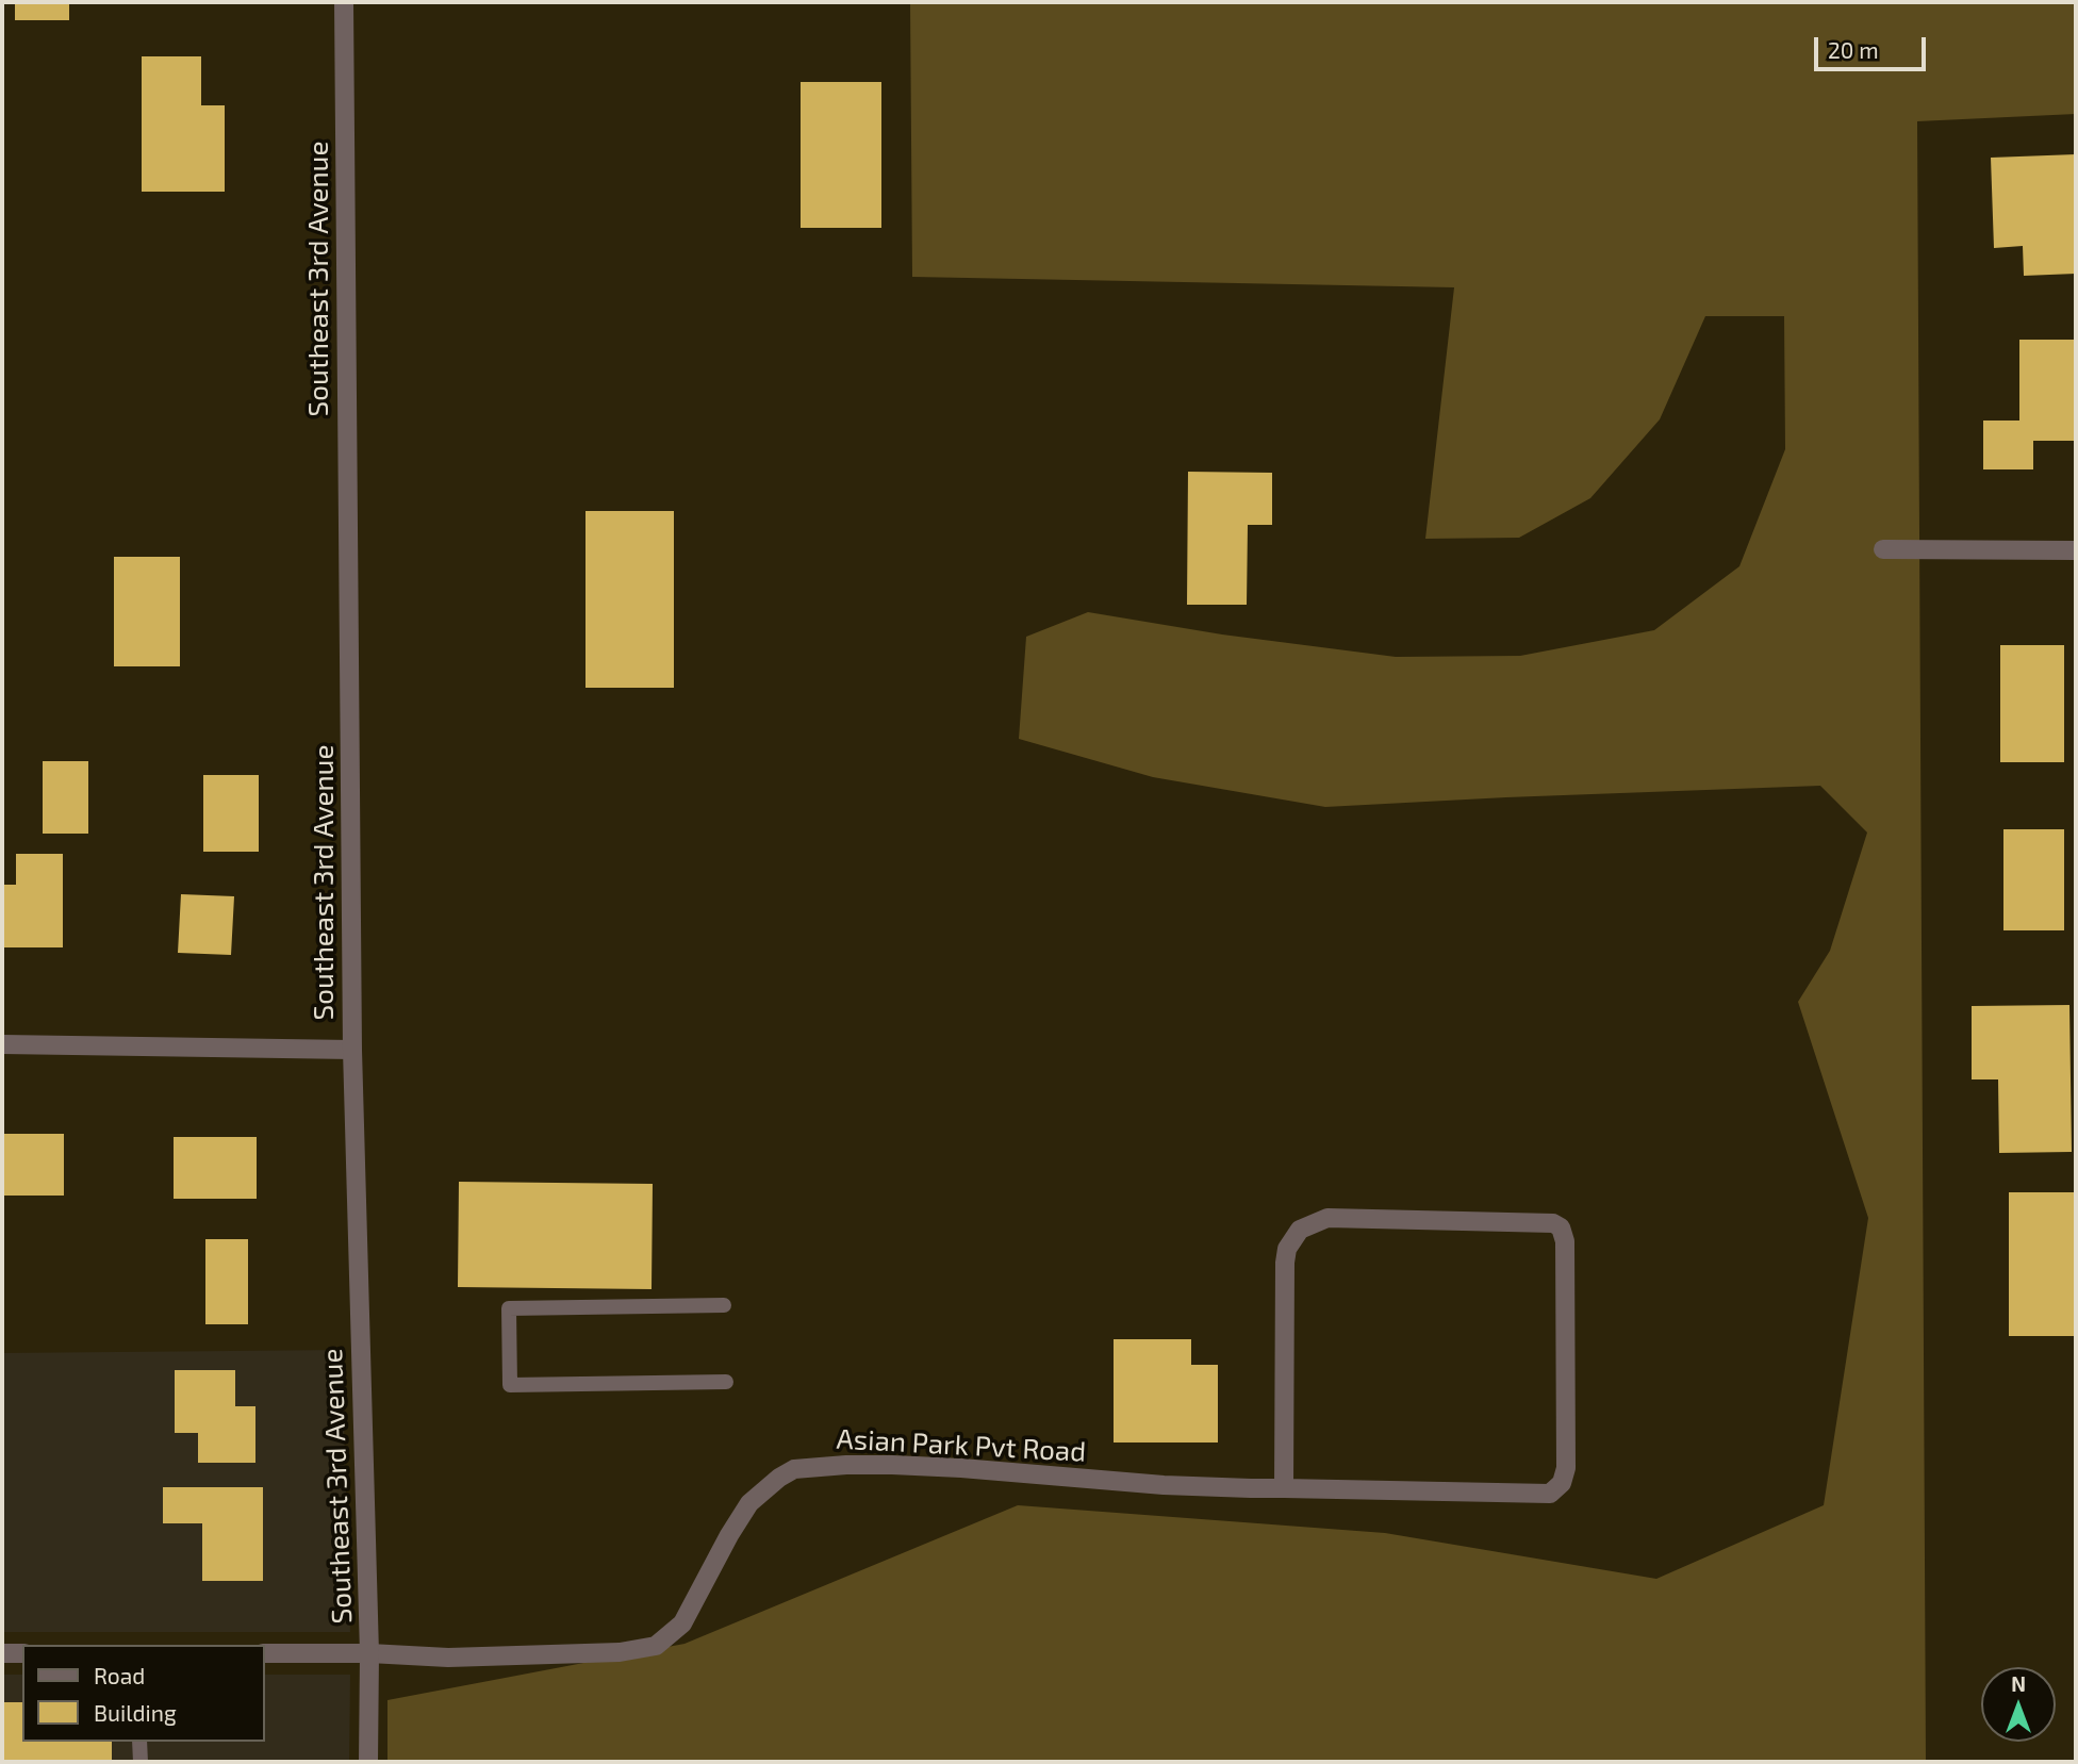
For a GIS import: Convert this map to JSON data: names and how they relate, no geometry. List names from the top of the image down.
{
  "streets": {
    "street": ["Southeast 3rd Avenue", "Asian Park Pvt Road"]
  },
  "crossings": [
    ["Southeast 3rd Avenue", "Asian Park Pvt Road"]
  ],
  "legend": ["Road", "Building"],
  "scale_bar": "20 m",
  "north": "top"
}
